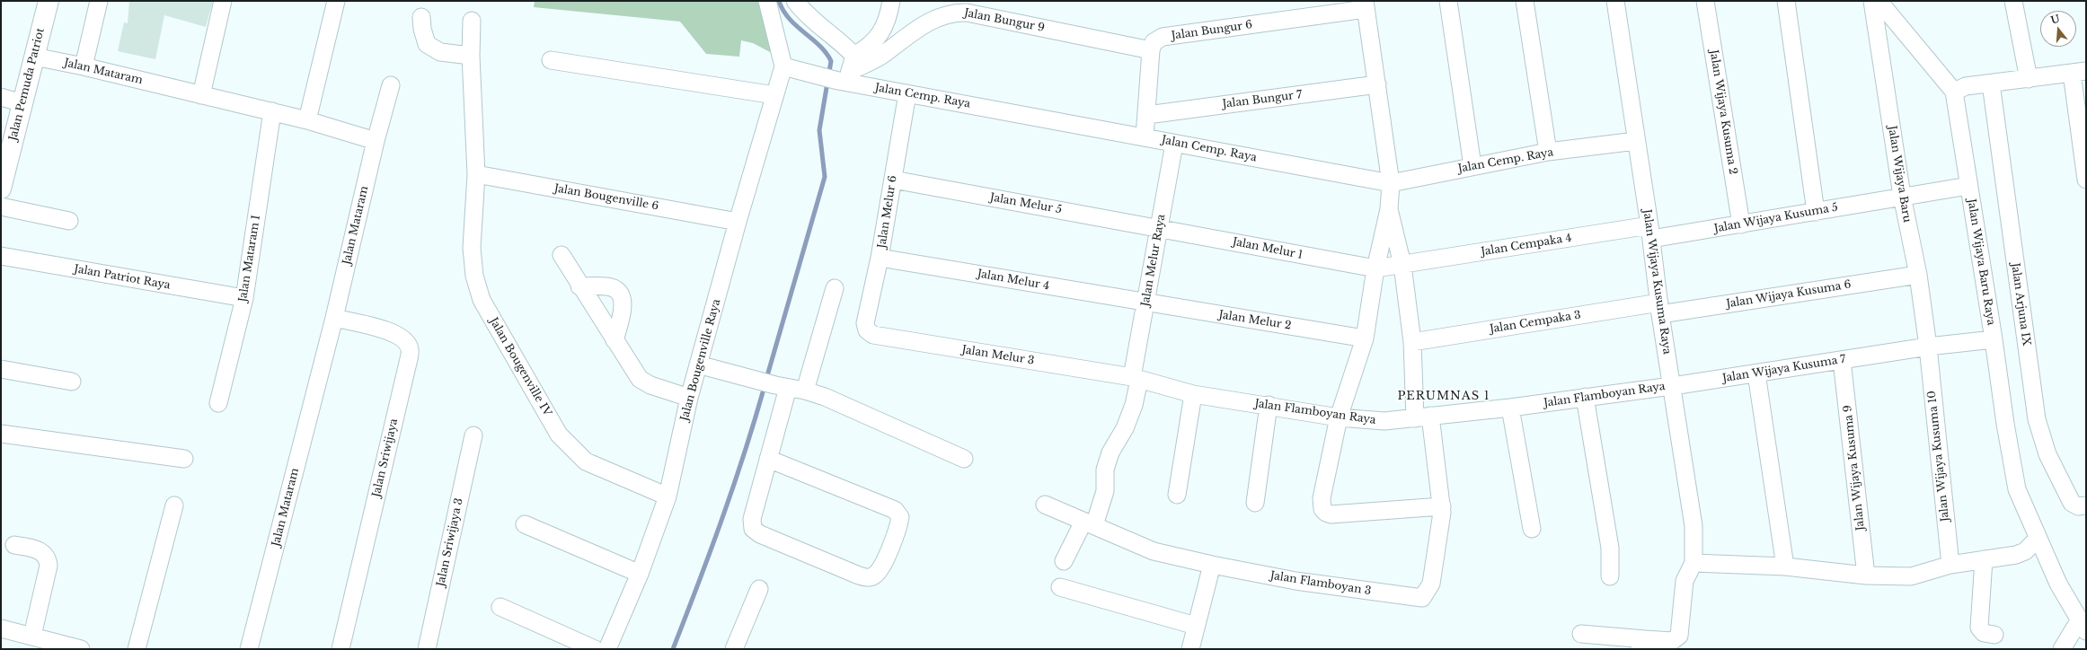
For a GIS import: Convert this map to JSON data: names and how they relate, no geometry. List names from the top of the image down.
{
  "streets": {
    "main road": ["Jalan Pemuda Patriot"],
    "street": [
      "Jalan Bungur 9",
      "Jalan Bungur 6",
      "Jalan Mataram",
      "Jalan Cemp. Raya",
      "Jalan Bungur 7",
      "Jalan Wijaya Kusuma 2",
      "Jalan Wijaya Baru",
      "Jalan Bougenville 6",
      "Jalan Melur 5",
      "Jalan Melur 6",
      "Jalan Wijaya Kusuma 5",
      "Jalan Cempaka 4",
      "Jalan Melur 1",
      "Jalan Mataram I",
      "Jalan Melur Raya",
      "Jalan Wijaya Baru Raya",
      "Jalan Patriot Raya",
      "Jalan Melur 4",
      "Jalan Wijaya Kusuma Raya",
      "Jalan Wijaya Kusuma 6",
      "Jalan Arjuna IX",
      "Jalan Melur 2",
      "Jalan Cempaka 3",
      "Jalan Melur 3",
      "Jalan Bougenville Raya",
      "Jalan Bougenville IV",
      "Jalan Wijaya Kusuma 7",
      "Jalan Flamboyan Raya",
      "Jalan Wijaya Kusuma 10",
      "Jalan Sriwijaya",
      "Jalan Wijaya Kusuma 9",
      "Jalan Sriwijaya 3",
      "Jalan Flamboyan 3"
    ]
  },
  "crossings": [
    ["Jalan Bungur 9", "Jalan Bungur 6"],
    ["Jalan Bungur 9", "Jalan Cemp. Raya"],
    ["Jalan Mataram", "Jalan Pemuda Patriot"],
    ["Jalan Mataram", "Jalan Mataram I"],
    ["Jalan Mataram", "Jalan Sriwijaya"],
    ["Jalan Cemp. Raya", "Jalan Melur 6"],
    ["Jalan Cemp. Raya", "Jalan Melur Raya"],
    ["Jalan Cemp. Raya", "Jalan Wijaya Kusuma Raya"],
    ["Jalan Cemp. Raya", "Jalan Bougenville Raya"],
    ["Jalan Wijaya Kusuma 2", "Jalan Wijaya Kusuma 5"],
    ["Jalan Wijaya Baru", "Jalan Wijaya Kusuma 5"],
    ["Jalan Wijaya Baru", "Jalan Wijaya Kusuma 6"],
    ["Jalan Wijaya Baru", "Jalan Wijaya Kusuma 7"],
    ["Jalan Wijaya Baru", "Jalan Wijaya Kusuma 10"],
    ["Jalan Bougenville 6", "Jalan Bougenville Raya"],
    ["Jalan Bougenville 6", "Jalan Bougenville IV"],
    ["Jalan Melur 5", "Jalan Melur 6"],
    ["Jalan Melur 5", "Jalan Melur 1"],
    ["Jalan Melur 5", "Jalan Melur Raya"],
    ["Jalan Melur 6", "Jalan Melur 4"],
    ["Jalan Melur 6", "Jalan Melur 3"],
    ["Jalan Wijaya Kusuma 5", "Jalan Cempaka 4"],
    ["Jalan Wijaya Kusuma 5", "Jalan Wijaya Baru Raya"],
    ["Jalan Wijaya Kusuma 5", "Jalan Wijaya Kusuma Raya"],
    ["Jalan Cempaka 4", "Jalan Melur 1"],
    ["Jalan Cempaka 4", "Jalan Wijaya Kusuma Raya"],
    ["Jalan Cempaka 4", "Jalan Flamboyan 3"],
    ["Jalan Melur 1", "Jalan Melur Raya"],
    ["Jalan Melur 1", "Jalan Flamboyan 3"],
    ["Jalan Mataram I", "Jalan Patriot Raya"],
    ["Jalan Melur Raya", "Jalan Melur 4"],
    ["Jalan Melur Raya", "Jalan Melur 2"],
    ["Jalan Melur Raya", "Jalan Melur 3"],
    ["Jalan Melur Raya", "Jalan Flamboyan Raya"],
    ["Jalan Melur Raya", "Jalan Flamboyan 3"],
    ["Jalan Wijaya Baru Raya", "Jalan Arjuna IX"],
    ["Jalan Wijaya Baru Raya", "Jalan Wijaya Kusuma 7"],
    ["Jalan Melur 4", "Jalan Melur 2"],
    ["Jalan Wijaya Kusuma Raya", "Jalan Wijaya Kusuma 6"],
    ["Jalan Wijaya Kusuma Raya", "Jalan Cempaka 3"],
    ["Jalan Wijaya Kusuma Raya", "Jalan Wijaya Kusuma 7"],
    ["Jalan Wijaya Kusuma Raya", "Jalan Flamboyan Raya"],
    ["Jalan Wijaya Kusuma 6", "Jalan Cempaka 3"],
    ["Jalan Cempaka 3", "Jalan Flamboyan 3"],
    ["Jalan Melur 3", "Jalan Flamboyan Raya"],
    ["Jalan Bougenville Raya", "Jalan Bougenville IV"],
    ["Jalan Wijaya Kusuma 7", "Jalan Flamboyan Raya"],
    ["Jalan Wijaya Kusuma 7", "Jalan Wijaya Kusuma 10"],
    ["Jalan Wijaya Kusuma 7", "Jalan Wijaya Kusuma 9"],
    ["Jalan Flamboyan Raya", "Jalan Flamboyan 3"]
  ],
  "districts": ["PERUMNAS 1"],
  "north": "top"
}
